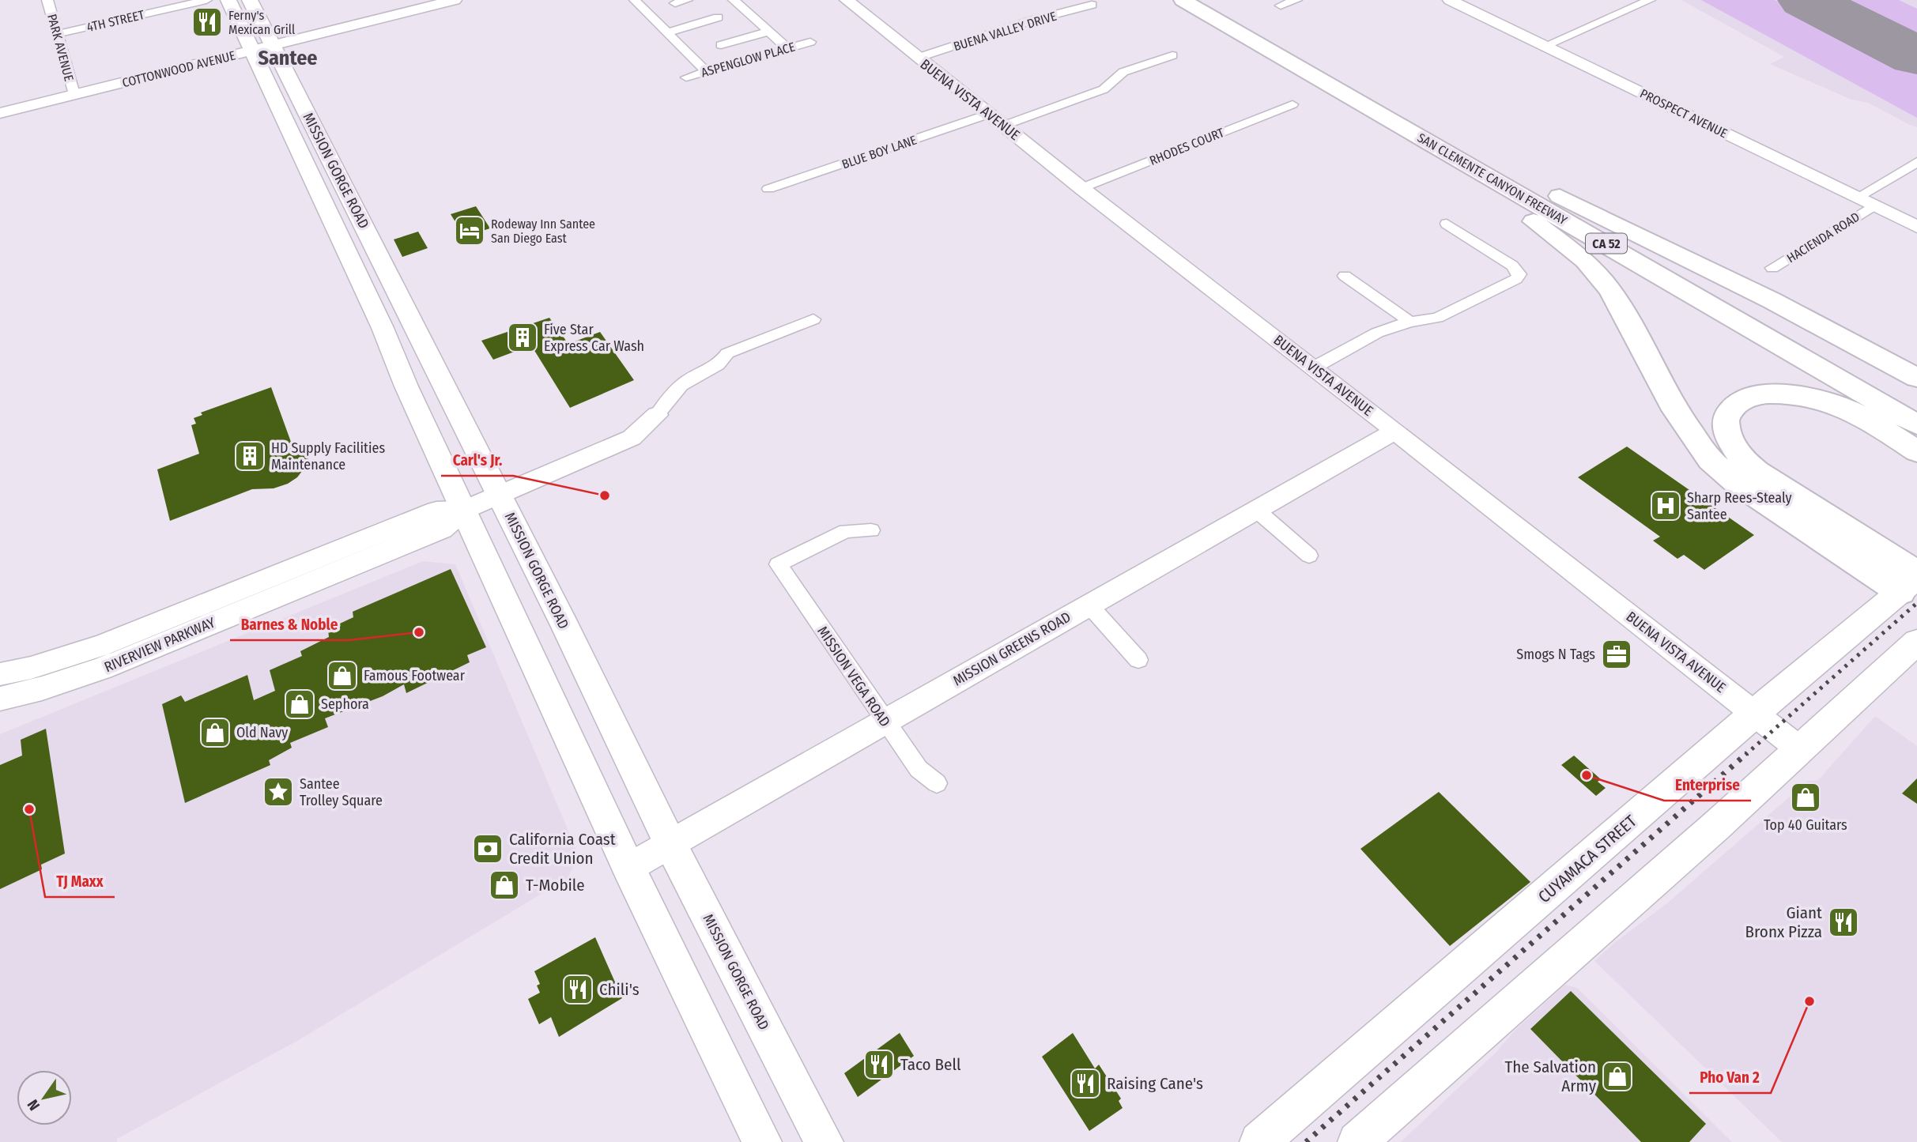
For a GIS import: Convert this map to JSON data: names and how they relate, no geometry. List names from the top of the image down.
{
  "streets": {
    "highway": ["SAN CLEMENTE CANYON FREEWAY", "CA 52"],
    "main road": ["MISSION GORGE ROAD", "CUYAMACA STREET"],
    "street": [
      "4TH STREET",
      "BUENA VALLEY DRIVE",
      "PARK AVENUE",
      "ASPENGLOW PLACE",
      "COTTONWOOD AVENUE",
      "BUENA VISTA AVENUE",
      "PROSPECT AVENUE",
      "RHODES COURT",
      "BLUE BOY LANE",
      "HACIENDA ROAD",
      "RIVERVIEW PARKWAY",
      "MISSION GREENS ROAD",
      "MISSION VEGA ROAD"
    ]
  },
  "crossings": [
    ["4TH STREET", "PARK AVENUE"],
    ["BUENA VALLEY DRIVE", "BUENA VISTA AVENUE"],
    ["PARK AVENUE", "COTTONWOOD AVENUE"],
    ["COTTONWOOD AVENUE", "MISSION GORGE ROAD"],
    ["BUENA VISTA AVENUE", "RHODES COURT"],
    ["BUENA VISTA AVENUE", "BLUE BOY LANE"],
    ["BUENA VISTA AVENUE", "MISSION GREENS ROAD"],
    ["BUENA VISTA AVENUE", "CUYAMACA STREET"],
    ["PROSPECT AVENUE", "HACIENDA ROAD"],
    ["MISSION GORGE ROAD", "RIVERVIEW PARKWAY"],
    ["MISSION GORGE ROAD", "MISSION GREENS ROAD"],
    ["MISSION GREENS ROAD", "MISSION VEGA ROAD"]
  ],
  "districts": ["Santee"],
  "places": {
    "restaurant": [
      "Ferny's Mexican Grill",
      "Giant Bronx Pizza",
      "Chili's",
      "Taco Bell",
      "Raising Cane's"
    ],
    "hotel": ["Rodeway Inn Santee San Diego East"],
    "building": ["Five Star Express Car Wash", "HD Supply Facilities Maintenance"],
    "other": [
      "Carl's Jr.",
      "Barnes & Noble",
      "Enterprise",
      "TJ Maxx",
      "Pho Van 2"
    ],
    "hospital": ["Sharp Rees-Stealy Santee"],
    "office": ["Smogs N Tags"],
    "shop": [
      "Famous Footwear",
      "Sephora",
      "Old Navy",
      "Top 40 Guitars",
      "T-Mobile",
      "The Salvation Army"
    ],
    "place": ["Santee Trolley Square"],
    "bank": ["California Coast Credit Union"]
  },
  "north": "bottom left"
}
